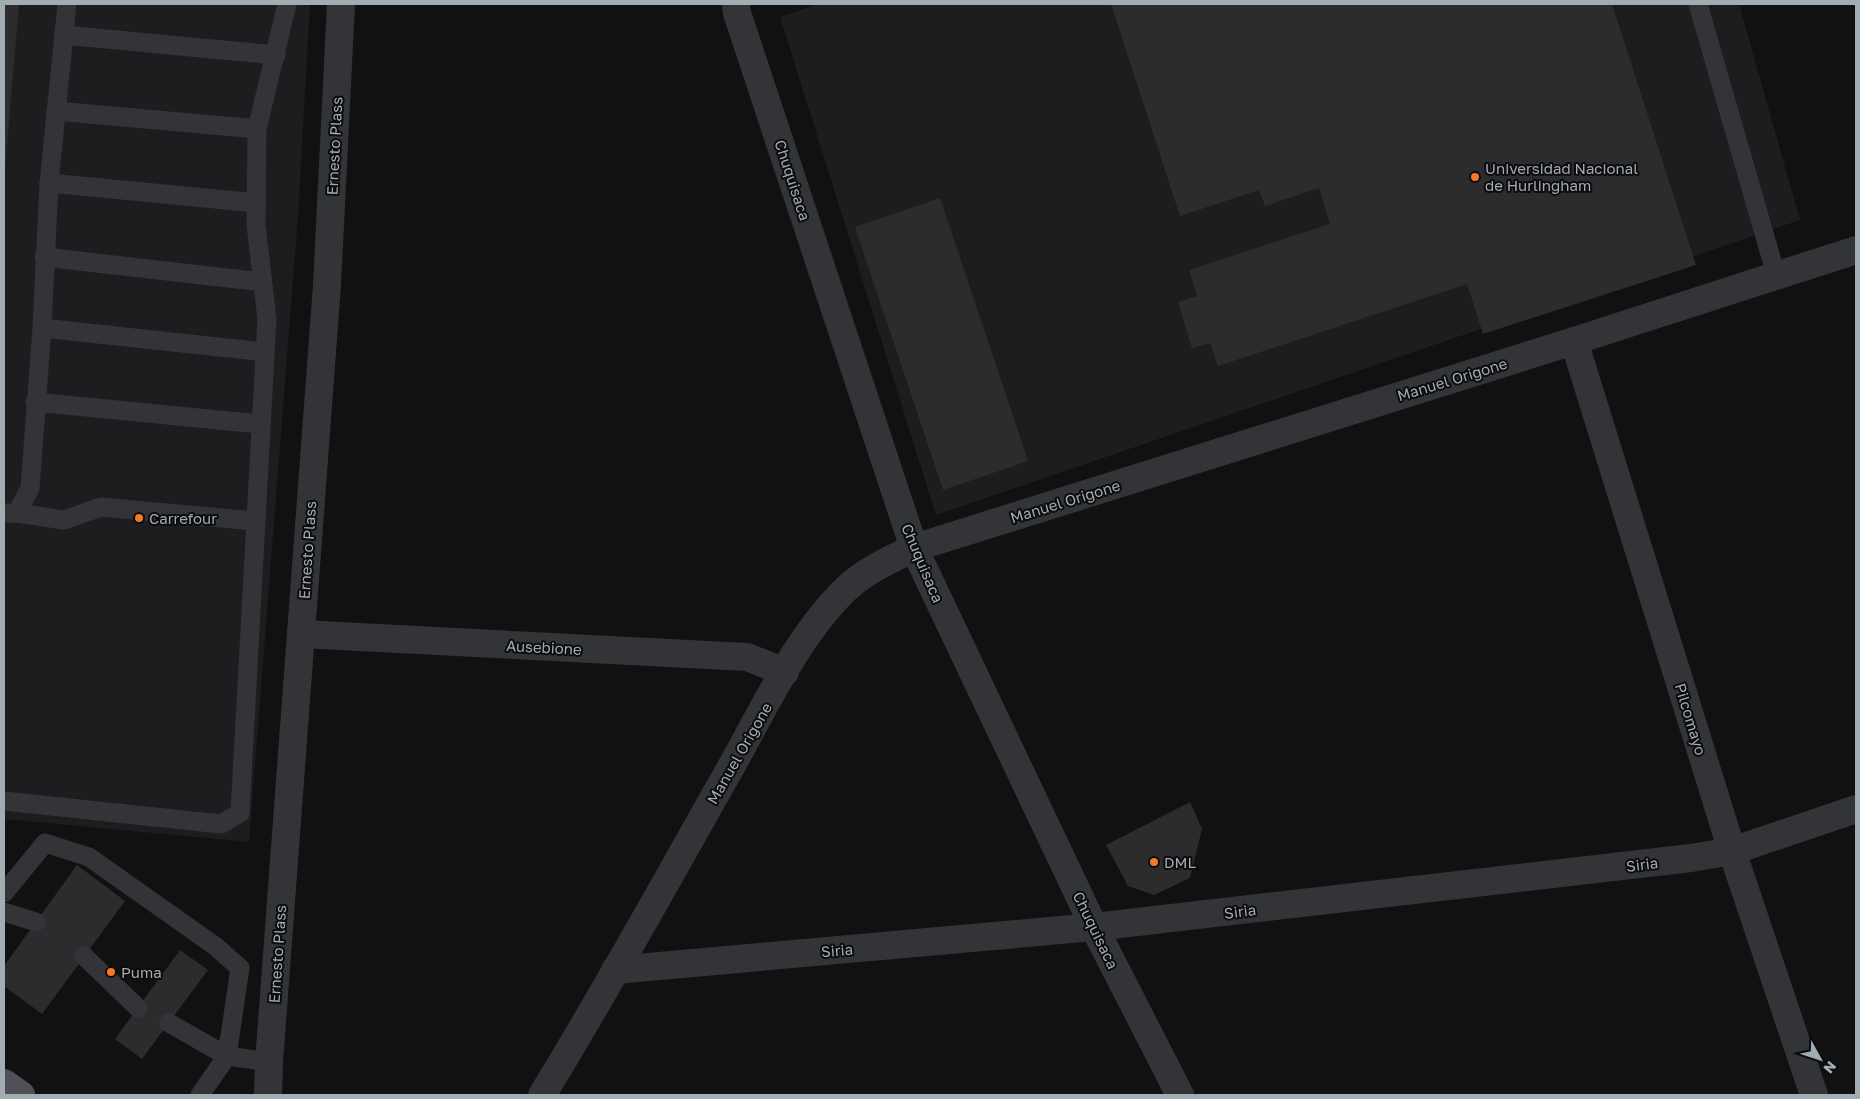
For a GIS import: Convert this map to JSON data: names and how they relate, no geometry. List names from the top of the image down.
{
  "streets": {
    "street": [
      "Ernesto Plass",
      "Chuquisaca",
      "Manuel Origone",
      "Ausebione",
      "Pilcomayo",
      "Siria"
    ]
  },
  "crossings": [
    ["Ernesto Plass", "Ausebione"],
    ["Chuquisaca", "Manuel Origone"],
    ["Chuquisaca", "Siria"],
    ["Manuel Origone", "Ausebione"],
    ["Manuel Origone", "Pilcomayo"],
    ["Manuel Origone", "Siria"],
    ["Pilcomayo", "Siria"]
  ],
  "places": [
    "Universidad Nacional de Hurlingham",
    "Carrefour",
    "DML",
    "Puma"
  ],
  "north": "bottom right"
}
